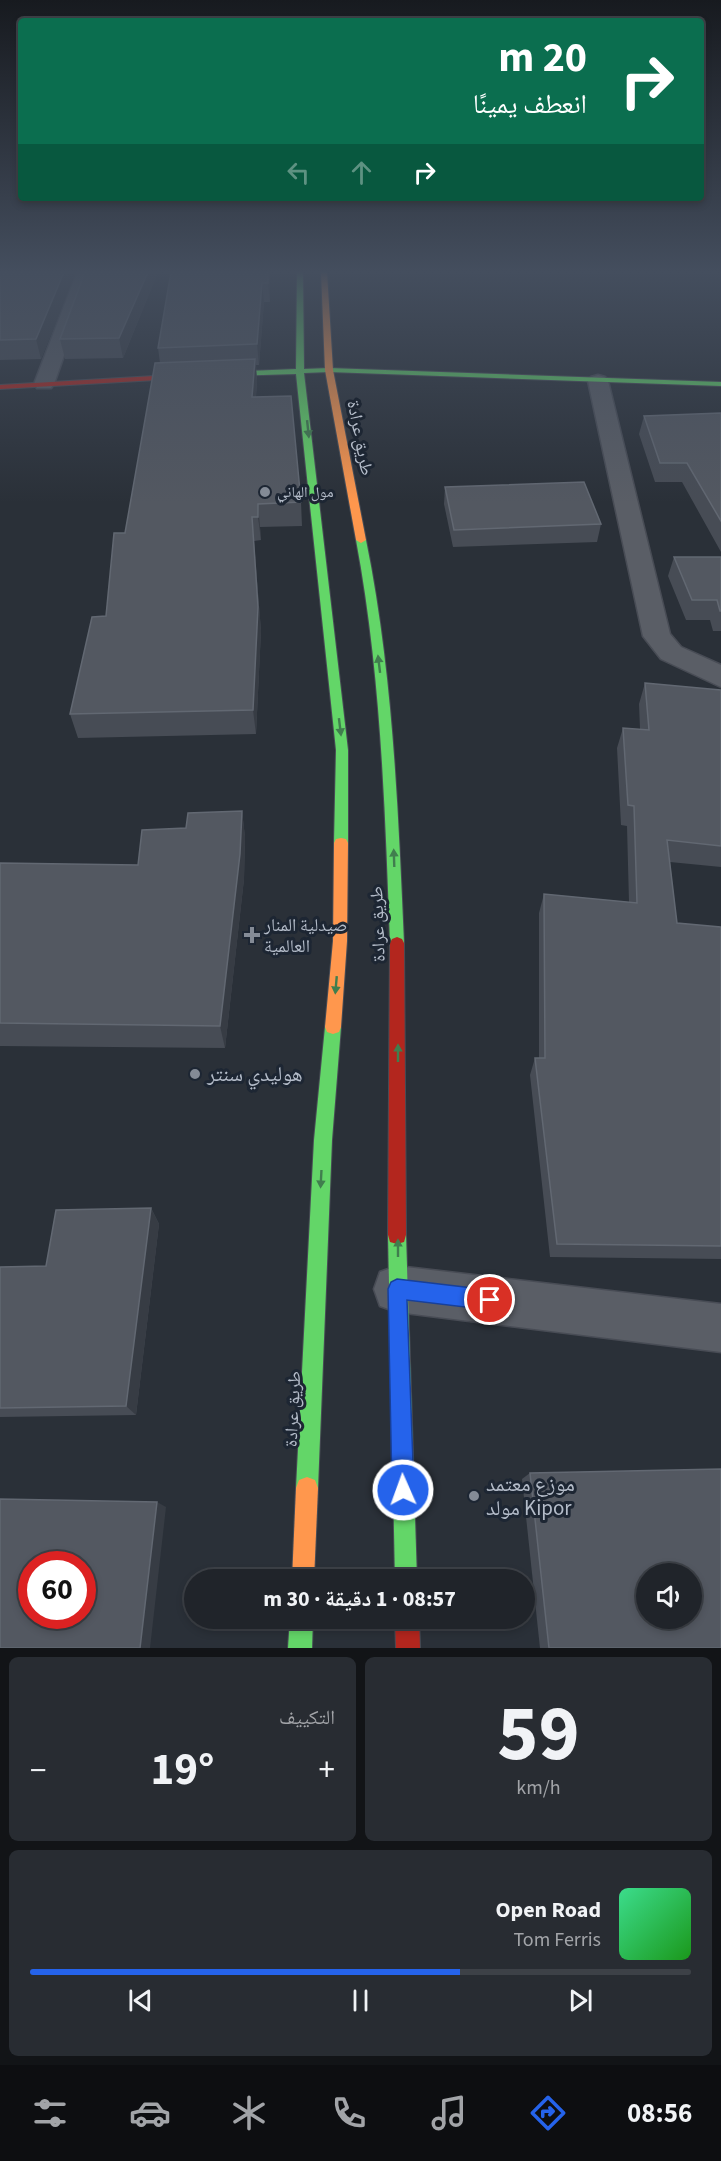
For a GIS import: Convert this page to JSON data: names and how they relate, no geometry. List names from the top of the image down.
{
  "streets": {
    "main road": ["طريق عرادة"]
  },
  "places": {
    "other": ["مول الهاني", "هوليدي سنتر", "موزع معتمد مولد Kipor"],
    "health": ["صيدلية المنار العالمية"]
  },
  "page": {
    "turn": ["20 m", "انعطف يمينًا"],
    "limit": "60",
    "trip": "08:57 · 1 دقيقة · 30 m",
    "tile": [
      ["59", "km/h"],
      "التكييف"
    ],
    "heat": ["−", "19°", "+"],
    "song": ["Open Road", "Tom Ferris"],
    "tabs": "08:56"
  }
}
